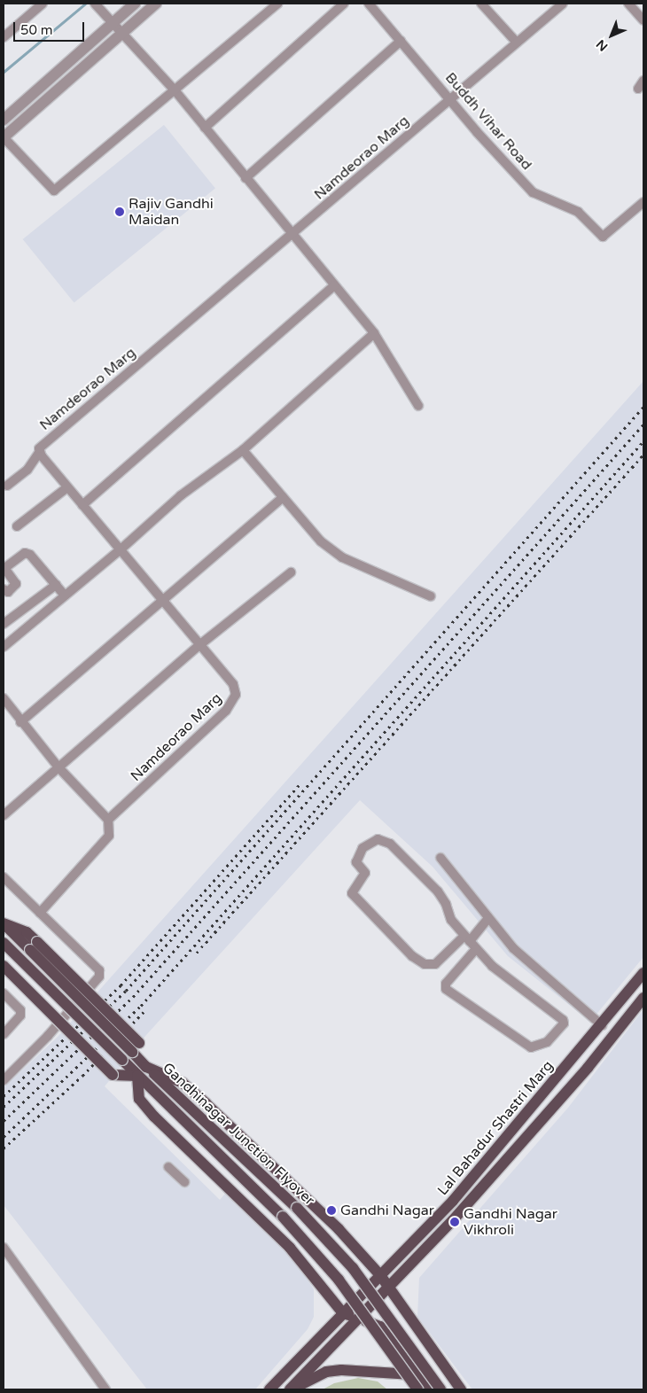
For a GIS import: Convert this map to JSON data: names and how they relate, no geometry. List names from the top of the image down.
{
  "streets": {
    "main road": ["Lal Bahadur Shastri Marg", "Gandhinagar Junction Flyover"],
    "street": ["Buddh Vihar Road", "Namdeorao Marg"]
  },
  "crossings": [
    ["Buddh Vihar Road", "Namdeorao Marg"]
  ],
  "places": ["Rajiv Gandhi Maidan", "Gandhi Nagar", "Gandhi Nagar Vikhroli"],
  "scale_bar": "50 m",
  "north": "bottom left"
}
